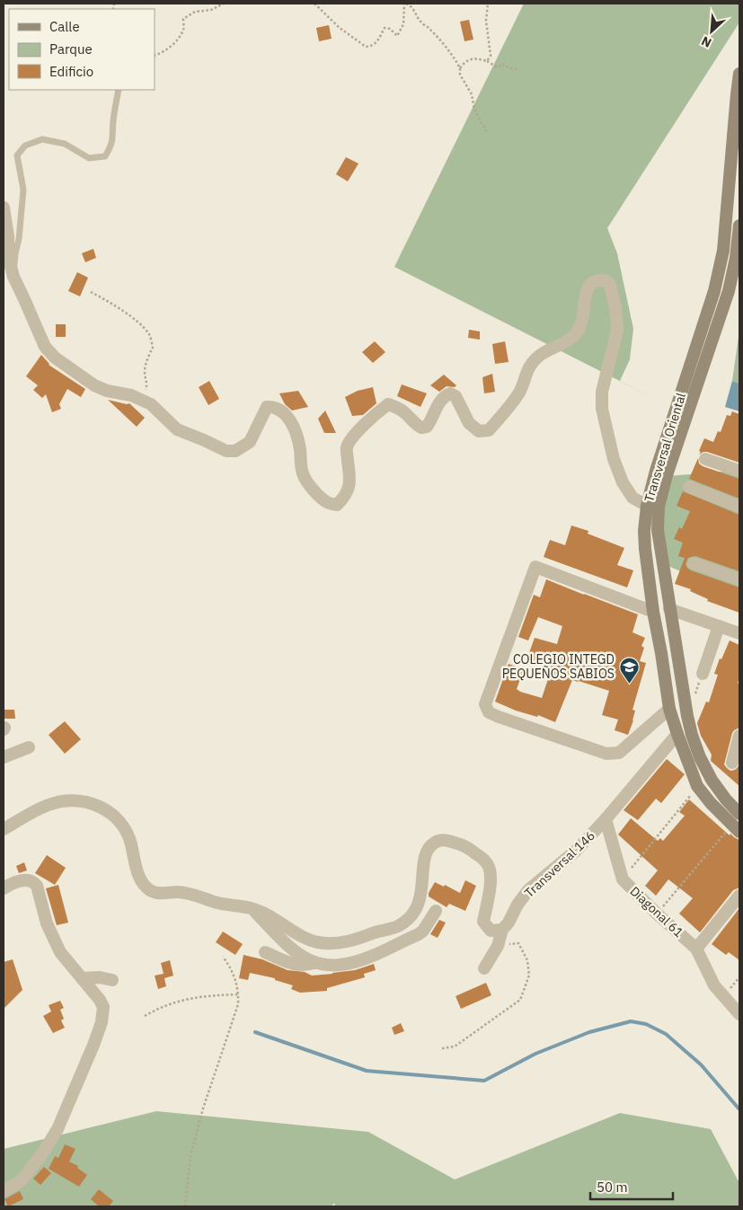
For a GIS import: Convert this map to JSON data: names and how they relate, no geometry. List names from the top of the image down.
{
  "streets": {
    "main road": ["Transversal Oriental"],
    "street": ["Transversal 146", "Diagonal 61"]
  },
  "crossings": [
    ["Transversal Oriental", "Transversal 146"],
    ["Transversal 146", "Diagonal 61"]
  ],
  "places": {
    "school or university": ["COLEGIO INTEGD PEQUEÑOS SABIOS"]
  },
  "legend": ["Calle", "Parque", "Edificio"],
  "scale_bar": "50 m",
  "north": "bottom left"
}
